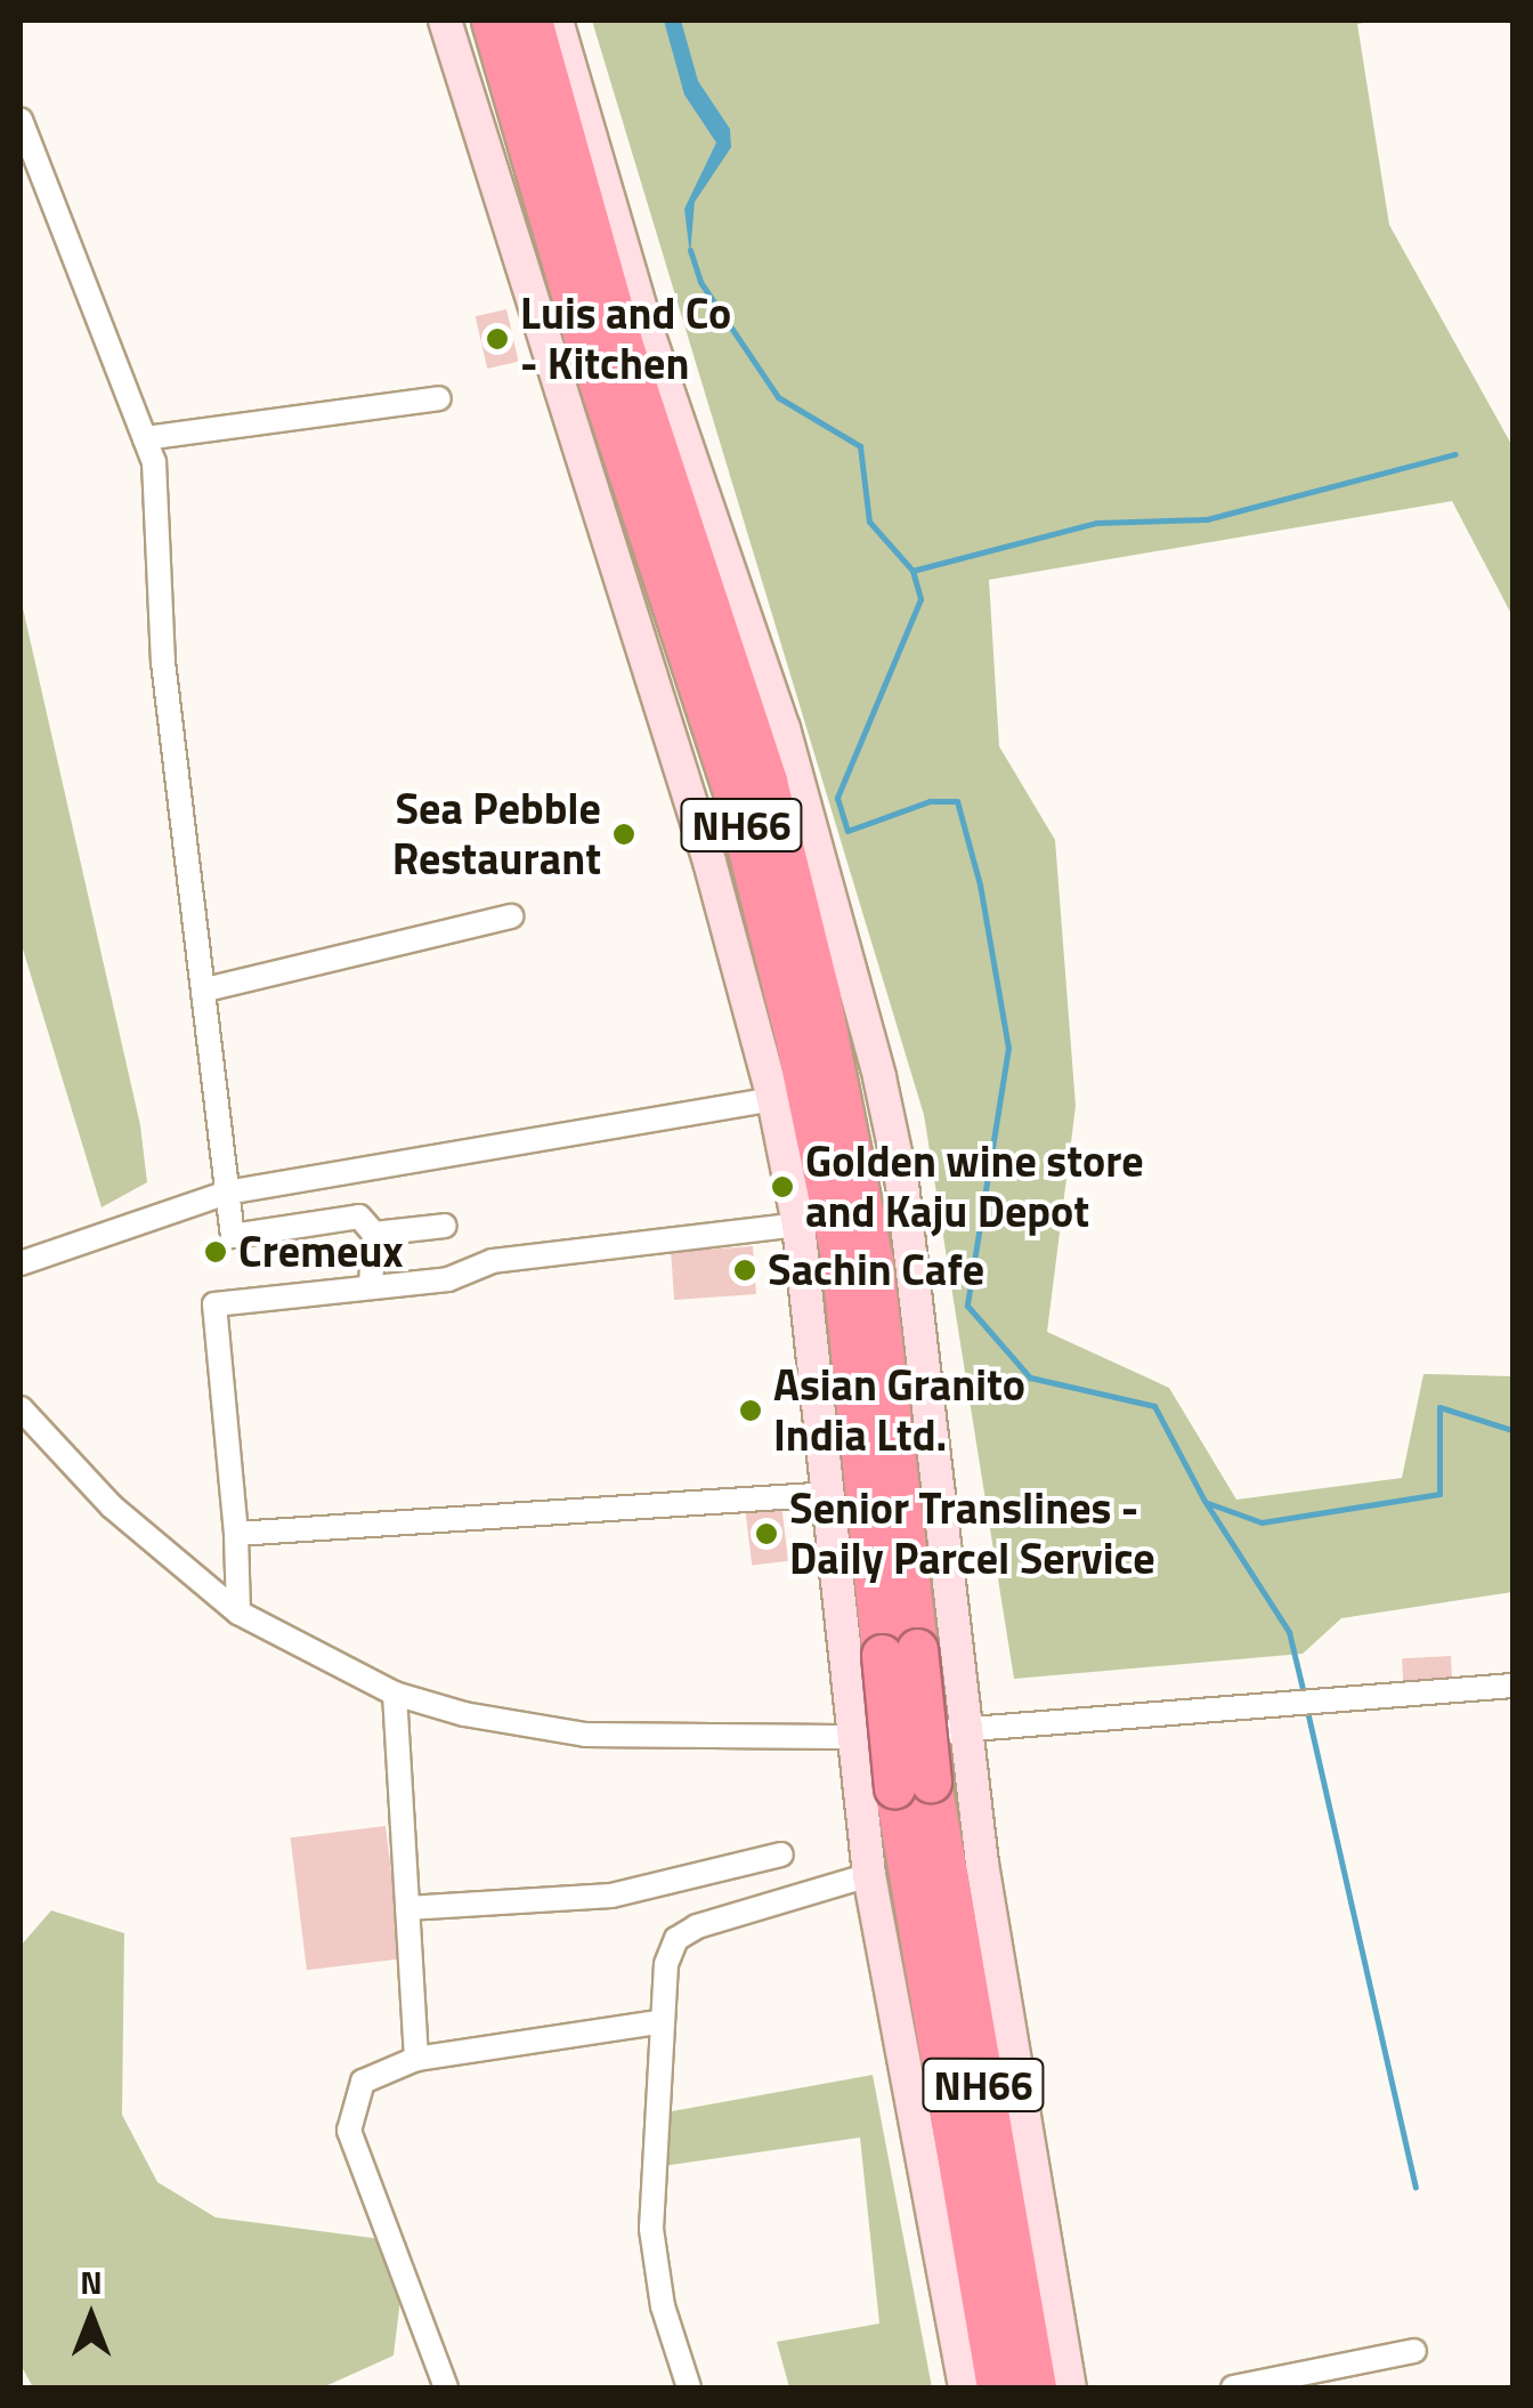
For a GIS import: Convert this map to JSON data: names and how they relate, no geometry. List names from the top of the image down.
{
  "streets": {
    "highway": ["NH66"]
  },
  "places": [
    "Luis and Co - Kitchen",
    "Sea Pebble Restaurant",
    "Golden wine store and Kaju Depot",
    "Cremeux",
    "Sachin Cafe",
    "Asian Granito India Ltd.",
    "Senior Translines - Daily Parcel Service"
  ],
  "north": "top"
}
